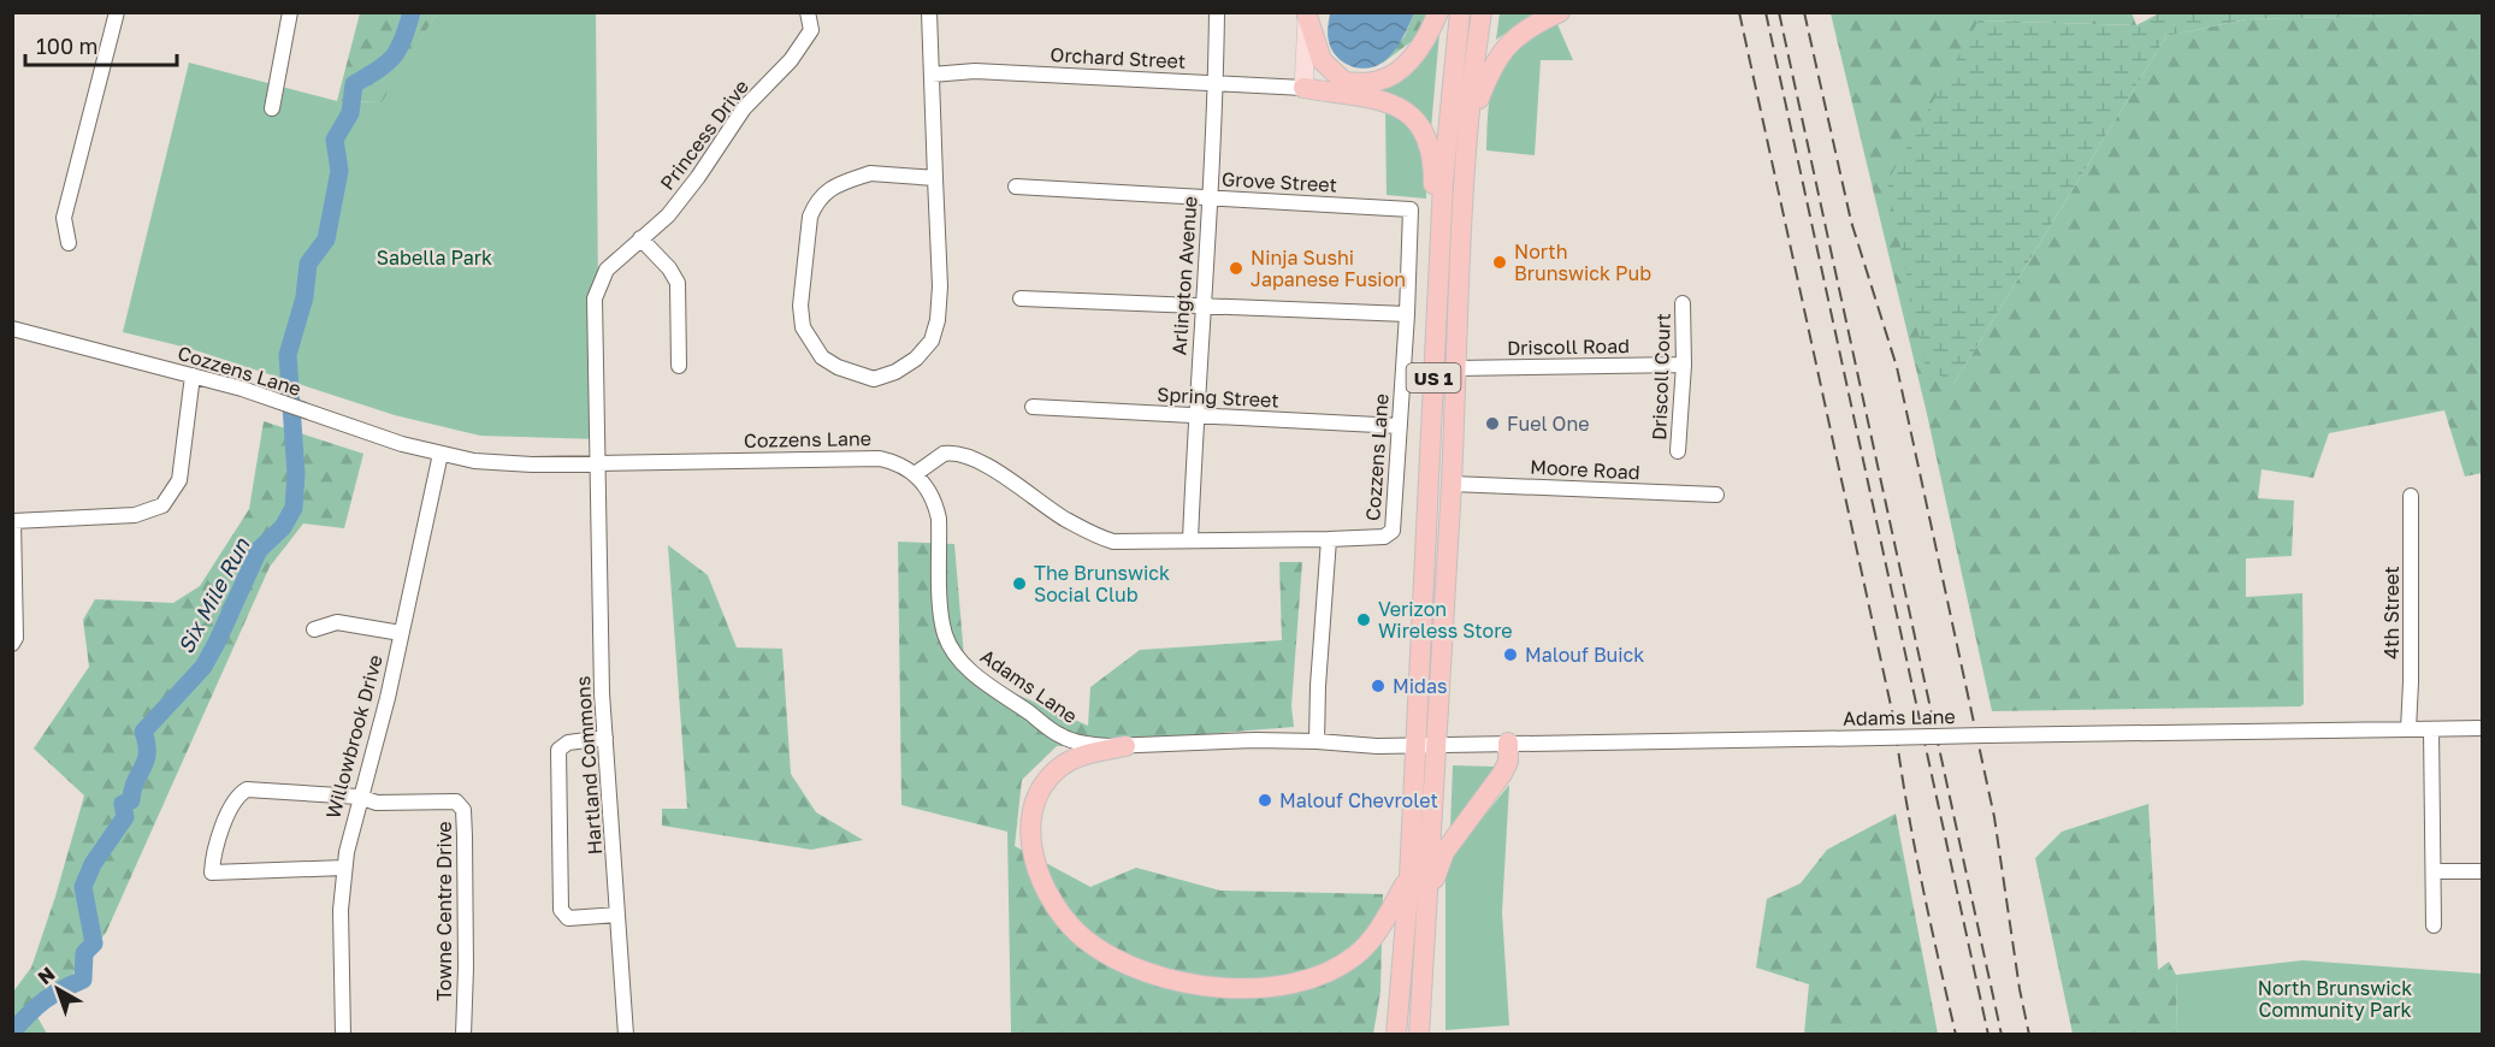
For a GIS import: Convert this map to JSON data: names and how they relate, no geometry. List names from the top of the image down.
{
  "streets": {
    "highway": ["US 1"],
    "street": [
      "Orchard Street",
      "Princess Drive",
      "Grove Street",
      "Arlington Avenue",
      "Driscoll Road",
      "Cozzens Lane",
      "Driscoll Court",
      "Spring Street",
      "Moore Road",
      "4th Street",
      "Adams Lane",
      "Willowbrook Drive",
      "Hartland Commons",
      "Towne Centre Drive"
    ]
  },
  "crossings": [
    ["Orchard Street", "Arlington Avenue"],
    ["Princess Drive", "Cozzens Lane"],
    ["Princess Drive", "Hartland Commons"],
    ["Grove Street", "Arlington Avenue"],
    ["Grove Street", "Cozzens Lane"],
    ["Arlington Avenue", "Cozzens Lane"],
    ["Arlington Avenue", "Spring Street"],
    ["Driscoll Road", "Driscoll Court"],
    ["Driscoll Road", "US 1"],
    ["Cozzens Lane", "Spring Street"],
    ["Cozzens Lane", "Adams Lane"],
    ["Cozzens Lane", "Willowbrook Drive"],
    ["Cozzens Lane", "Hartland Commons"],
    ["US 1", "Moore Road"],
    ["US 1", "Adams Lane"],
    ["4th Street", "Adams Lane"],
    ["Willowbrook Drive", "Towne Centre Drive"]
  ],
  "water": ["Six Mile Run"],
  "parks": ["Sabella Park", "North Brunswick Community Park"],
  "places": [
    "North Brunswick Pub",
    "Ninja Sushi Japanese Fusion",
    "Fuel One",
    "The Brunswick Social Club",
    "Verizon Wireless Store",
    "Malouf Buick",
    "Midas",
    "Malouf Chevrolet"
  ],
  "scale_bar": "100 m",
  "north": "top left"
}
